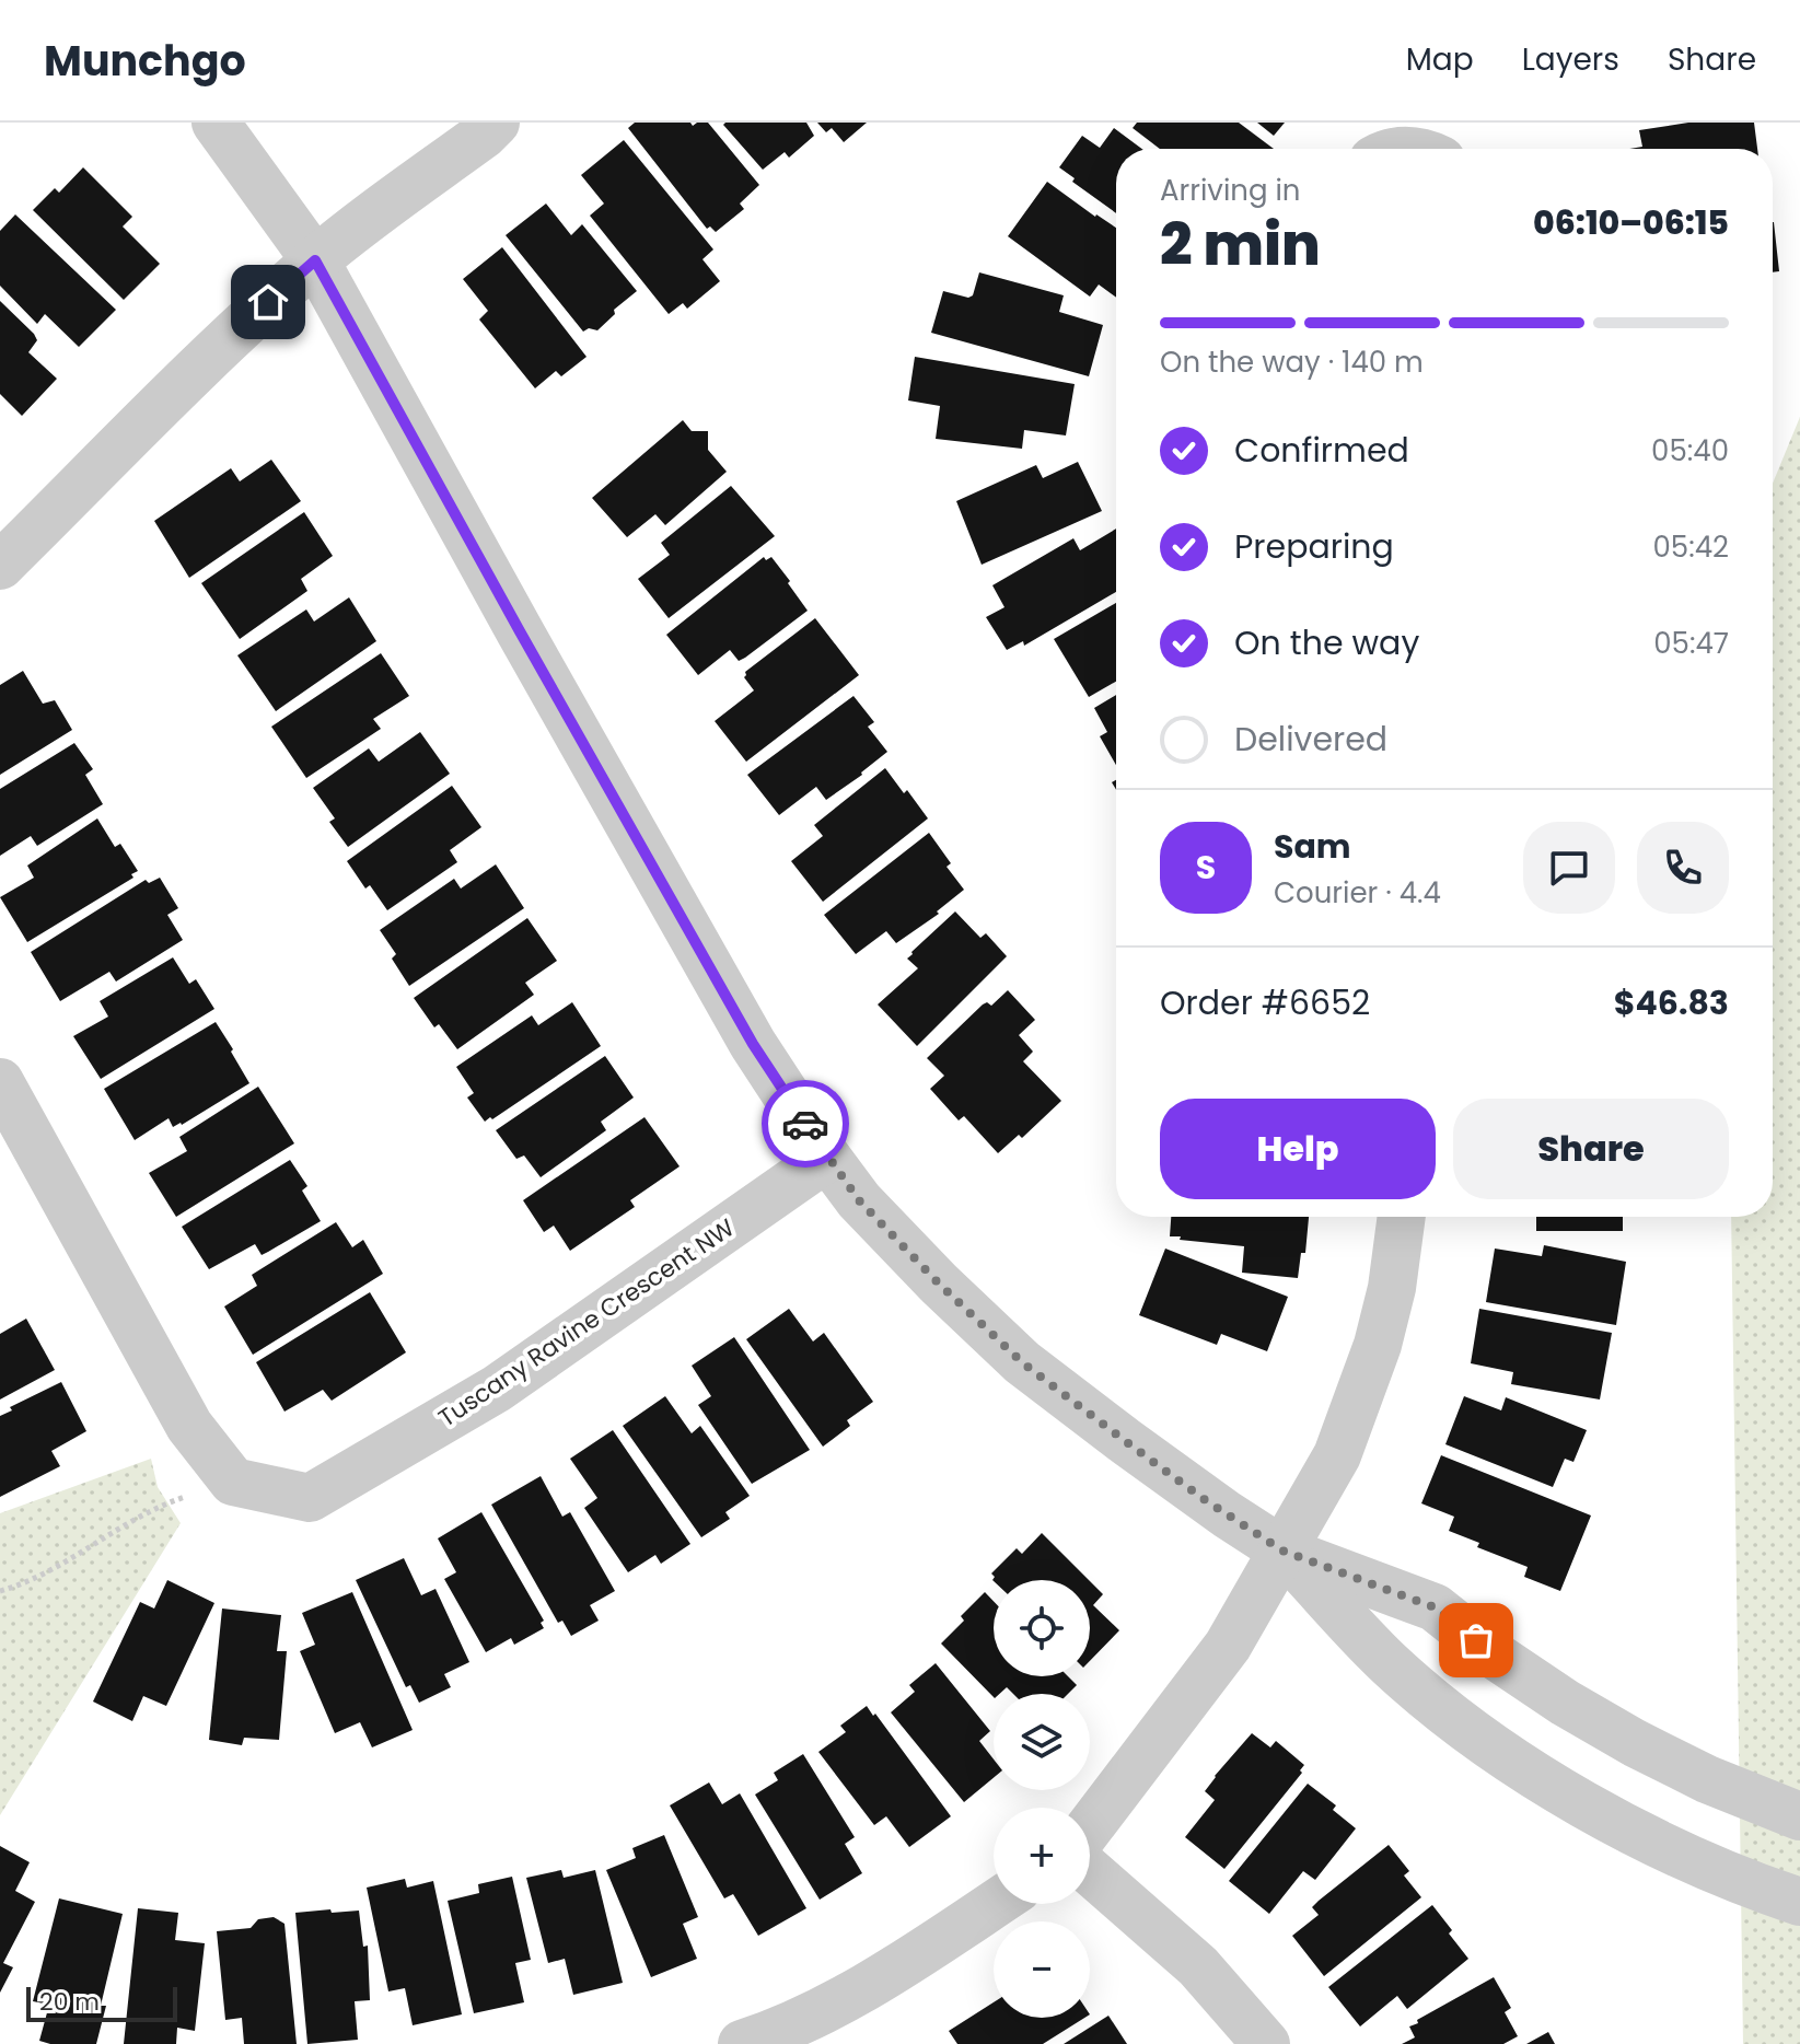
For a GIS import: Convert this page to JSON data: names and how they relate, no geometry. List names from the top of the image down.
{
  "streets": {
    "street": ["Tuscany Ravine Crescent NW"]
  },
  "scale_bar": "20 m",
  "page": {
    "header": "Munchgo",
    "nav": ["Map", "Layers", "Share"],
    "heading": ["2 min", "Arriving in", "06:10–06:15"],
    "panel": [
      "Sam",
      "Courier · 4.4",
      "Order #6652",
      "$46.83"
    ],
    "bar": "On the way · 140 m",
    "list": [
      ["Confirmed", "05:40"],
      ["Preparing", "05:42"],
      ["On the way", "05:47"],
      "Delivered"
    ],
    "round": "S",
    "buttons": ["Help", "Share"],
    "map_buttons": ["+", "−"],
    "scale": "20 m"
  }
}
